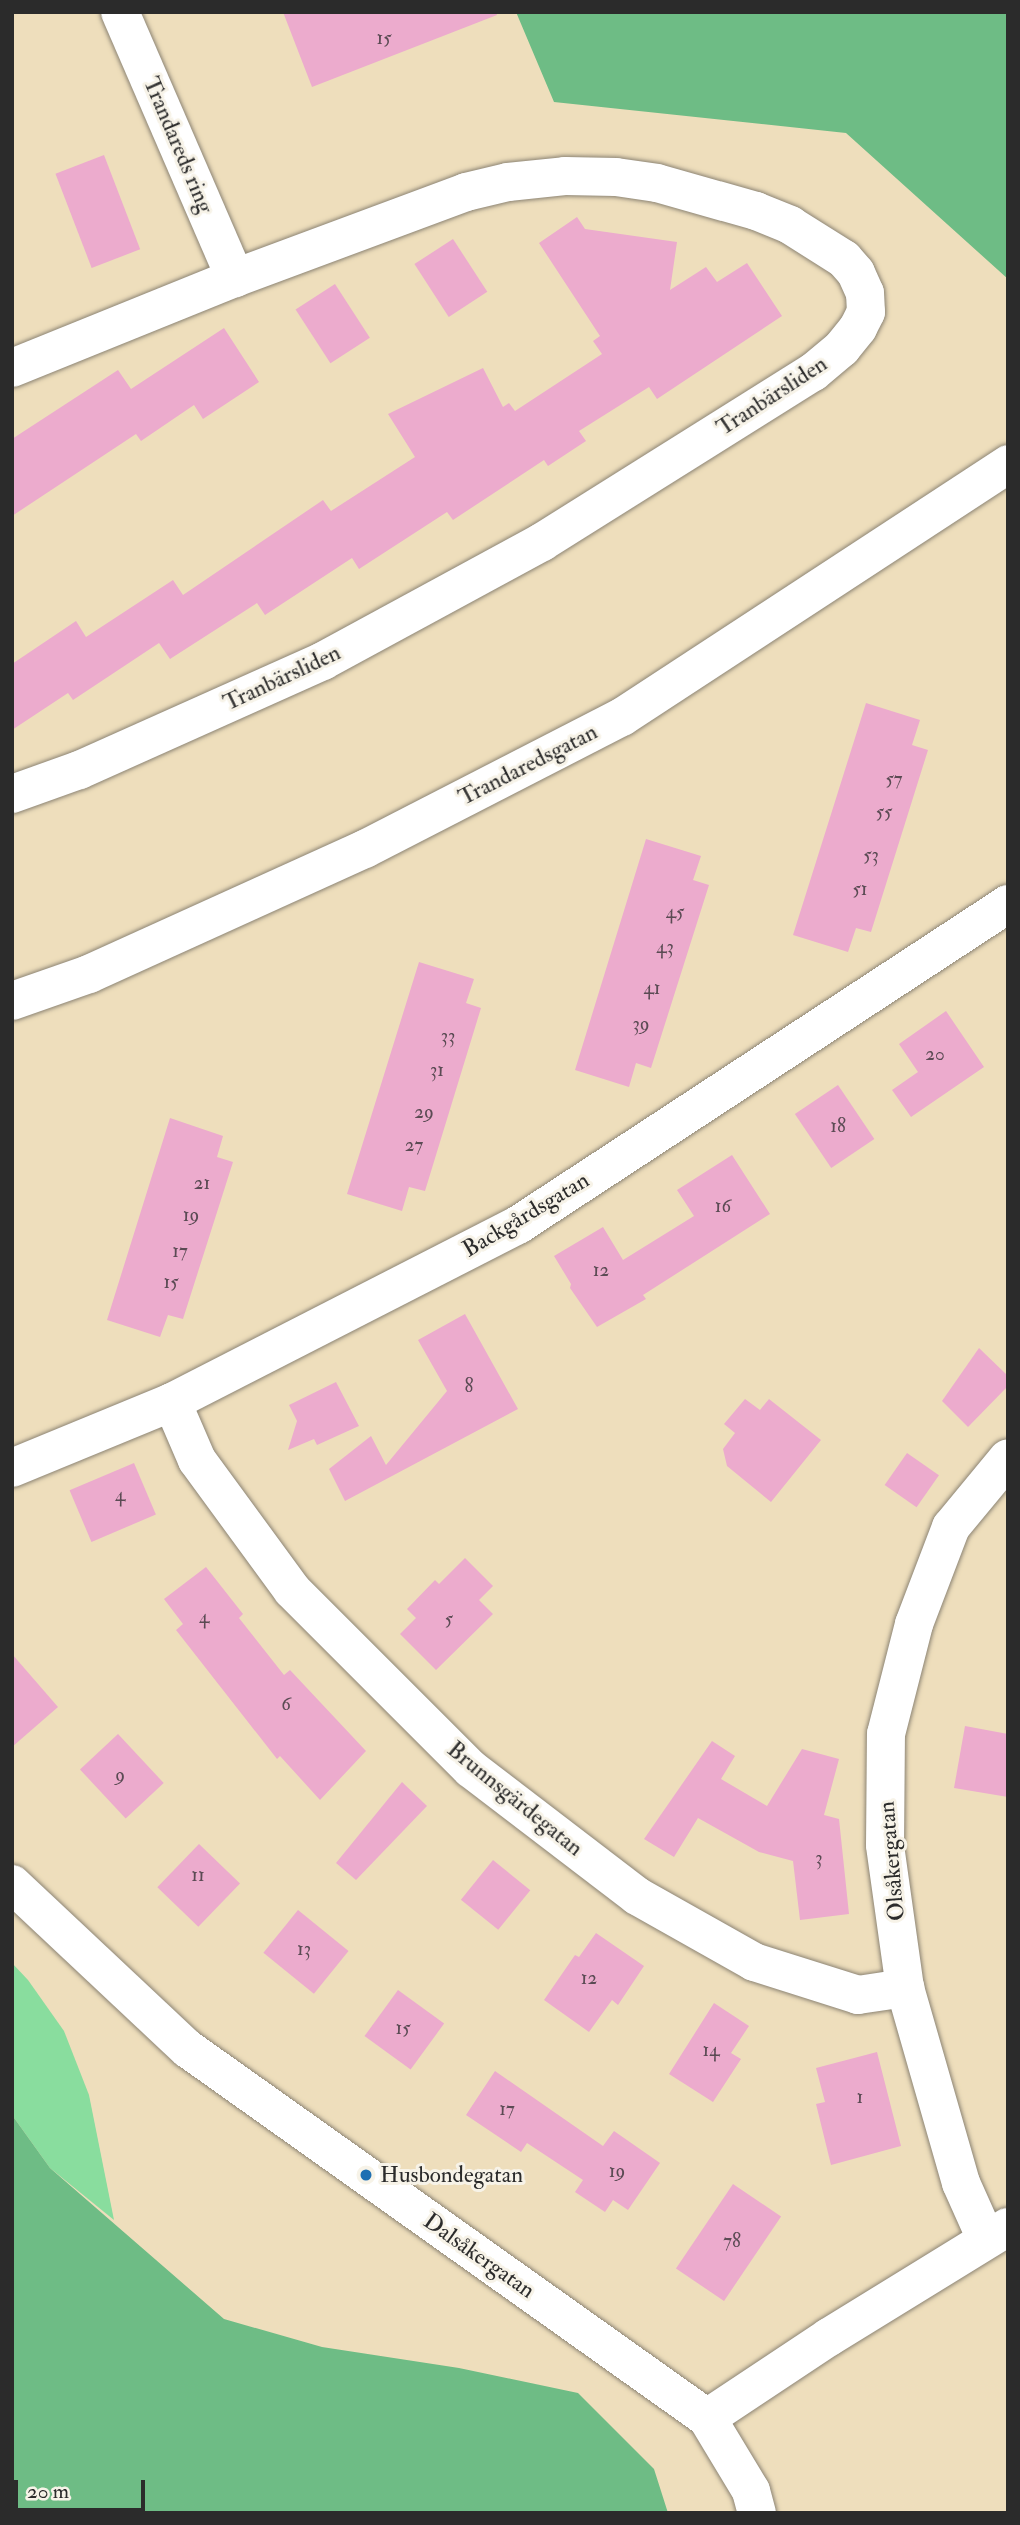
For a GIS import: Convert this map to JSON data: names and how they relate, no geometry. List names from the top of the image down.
{
  "streets": {
    "street": [
      "Trandareds ring",
      "Tranbärsliden",
      "Trandaredsgatan",
      "Backgårdsgatan",
      "Brunnsgärdegatan",
      "Olsåkergatan",
      "Dalsåkergatan"
    ]
  },
  "crossings": [
    ["Trandareds ring", "Tranbärsliden"],
    ["Backgårdsgatan", "Brunnsgärdegatan"],
    ["Brunnsgärdegatan", "Olsåkergatan"]
  ],
  "places": ["Husbondegatan"],
  "house_numbers": [
    "15",
    "57",
    "55",
    "53",
    "51",
    "45",
    "43",
    "41",
    "39",
    "33",
    "20",
    "31",
    "29",
    "18",
    "27",
    "21",
    "16",
    "19",
    "17",
    "12",
    "15",
    "8",
    "4",
    "4",
    "5",
    "6",
    "9",
    "3",
    "11",
    "13",
    "12",
    "15",
    "14",
    "1",
    "17",
    "19",
    "78"
  ],
  "scale_bar": "20 m"
}
